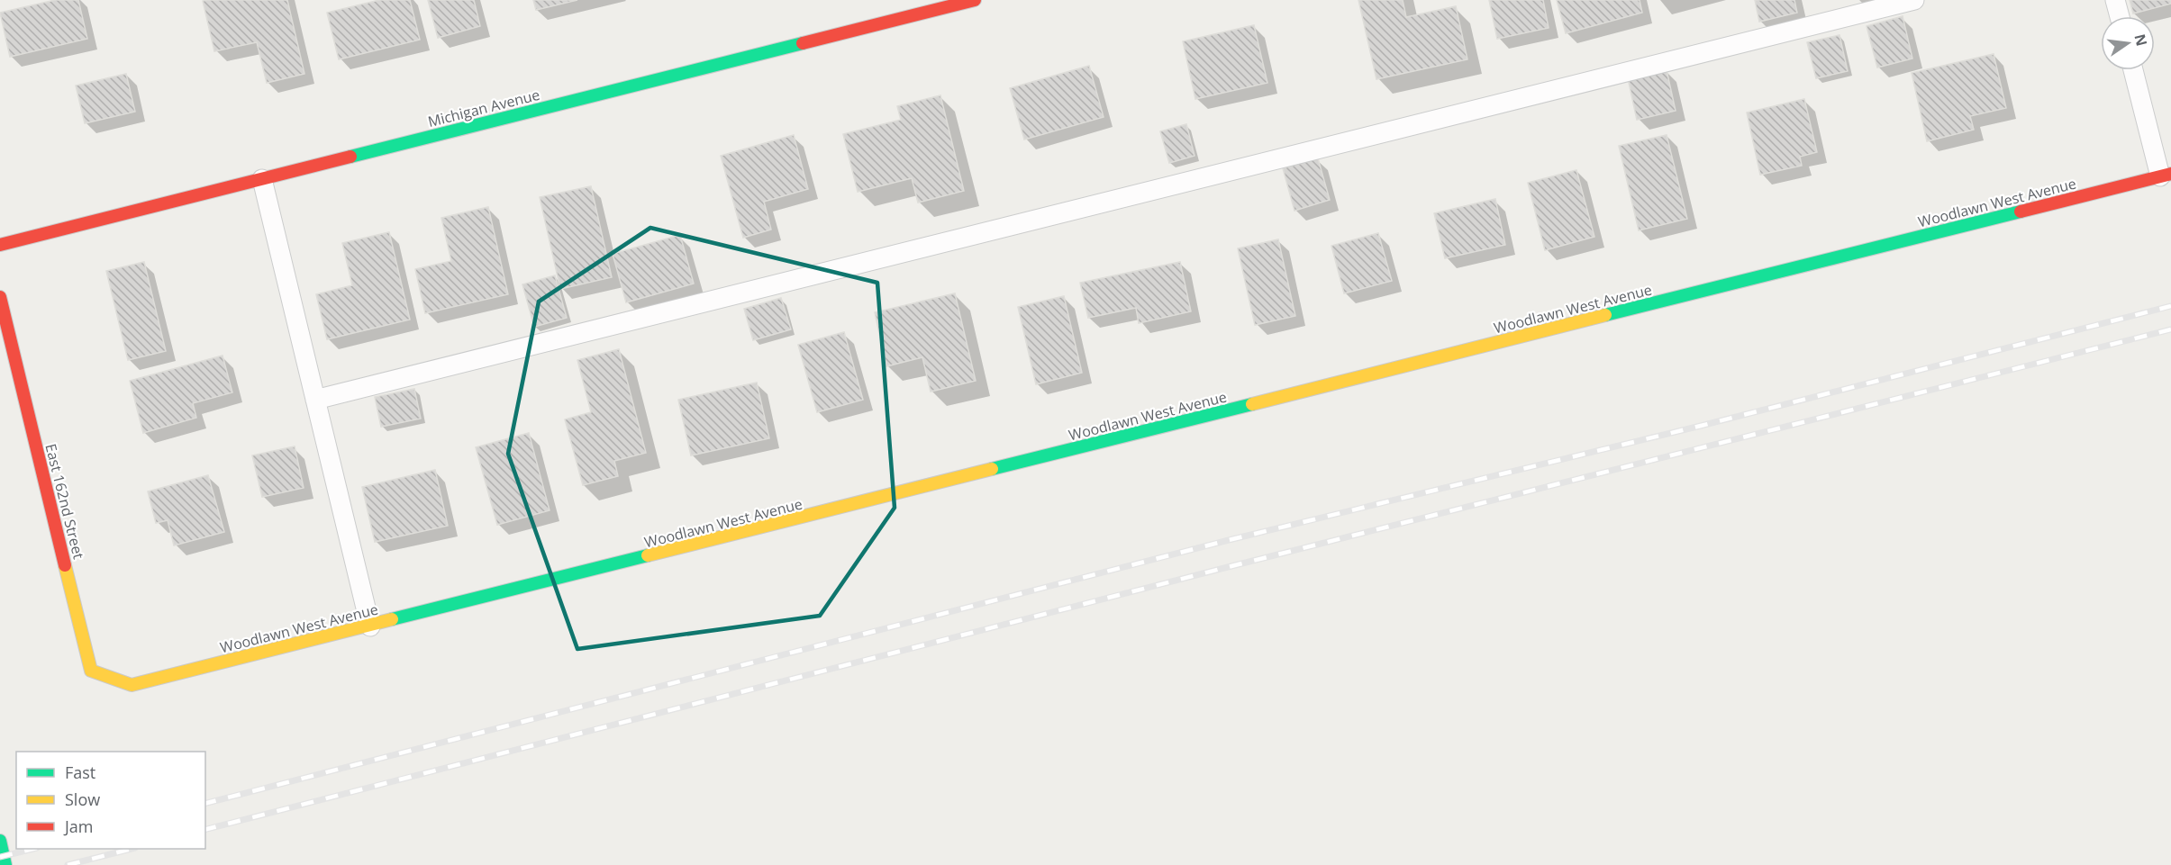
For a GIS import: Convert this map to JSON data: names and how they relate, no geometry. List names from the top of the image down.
{
  "streets": {
    "street": ["Michigan Avenue", "Woodlawn West Avenue", "East 162nd Street"]
  },
  "crossings": [
    ["Woodlawn West Avenue", "East 162nd Street"]
  ],
  "legend": ["Fast", "Slow", "Jam"],
  "north": "right"
}
